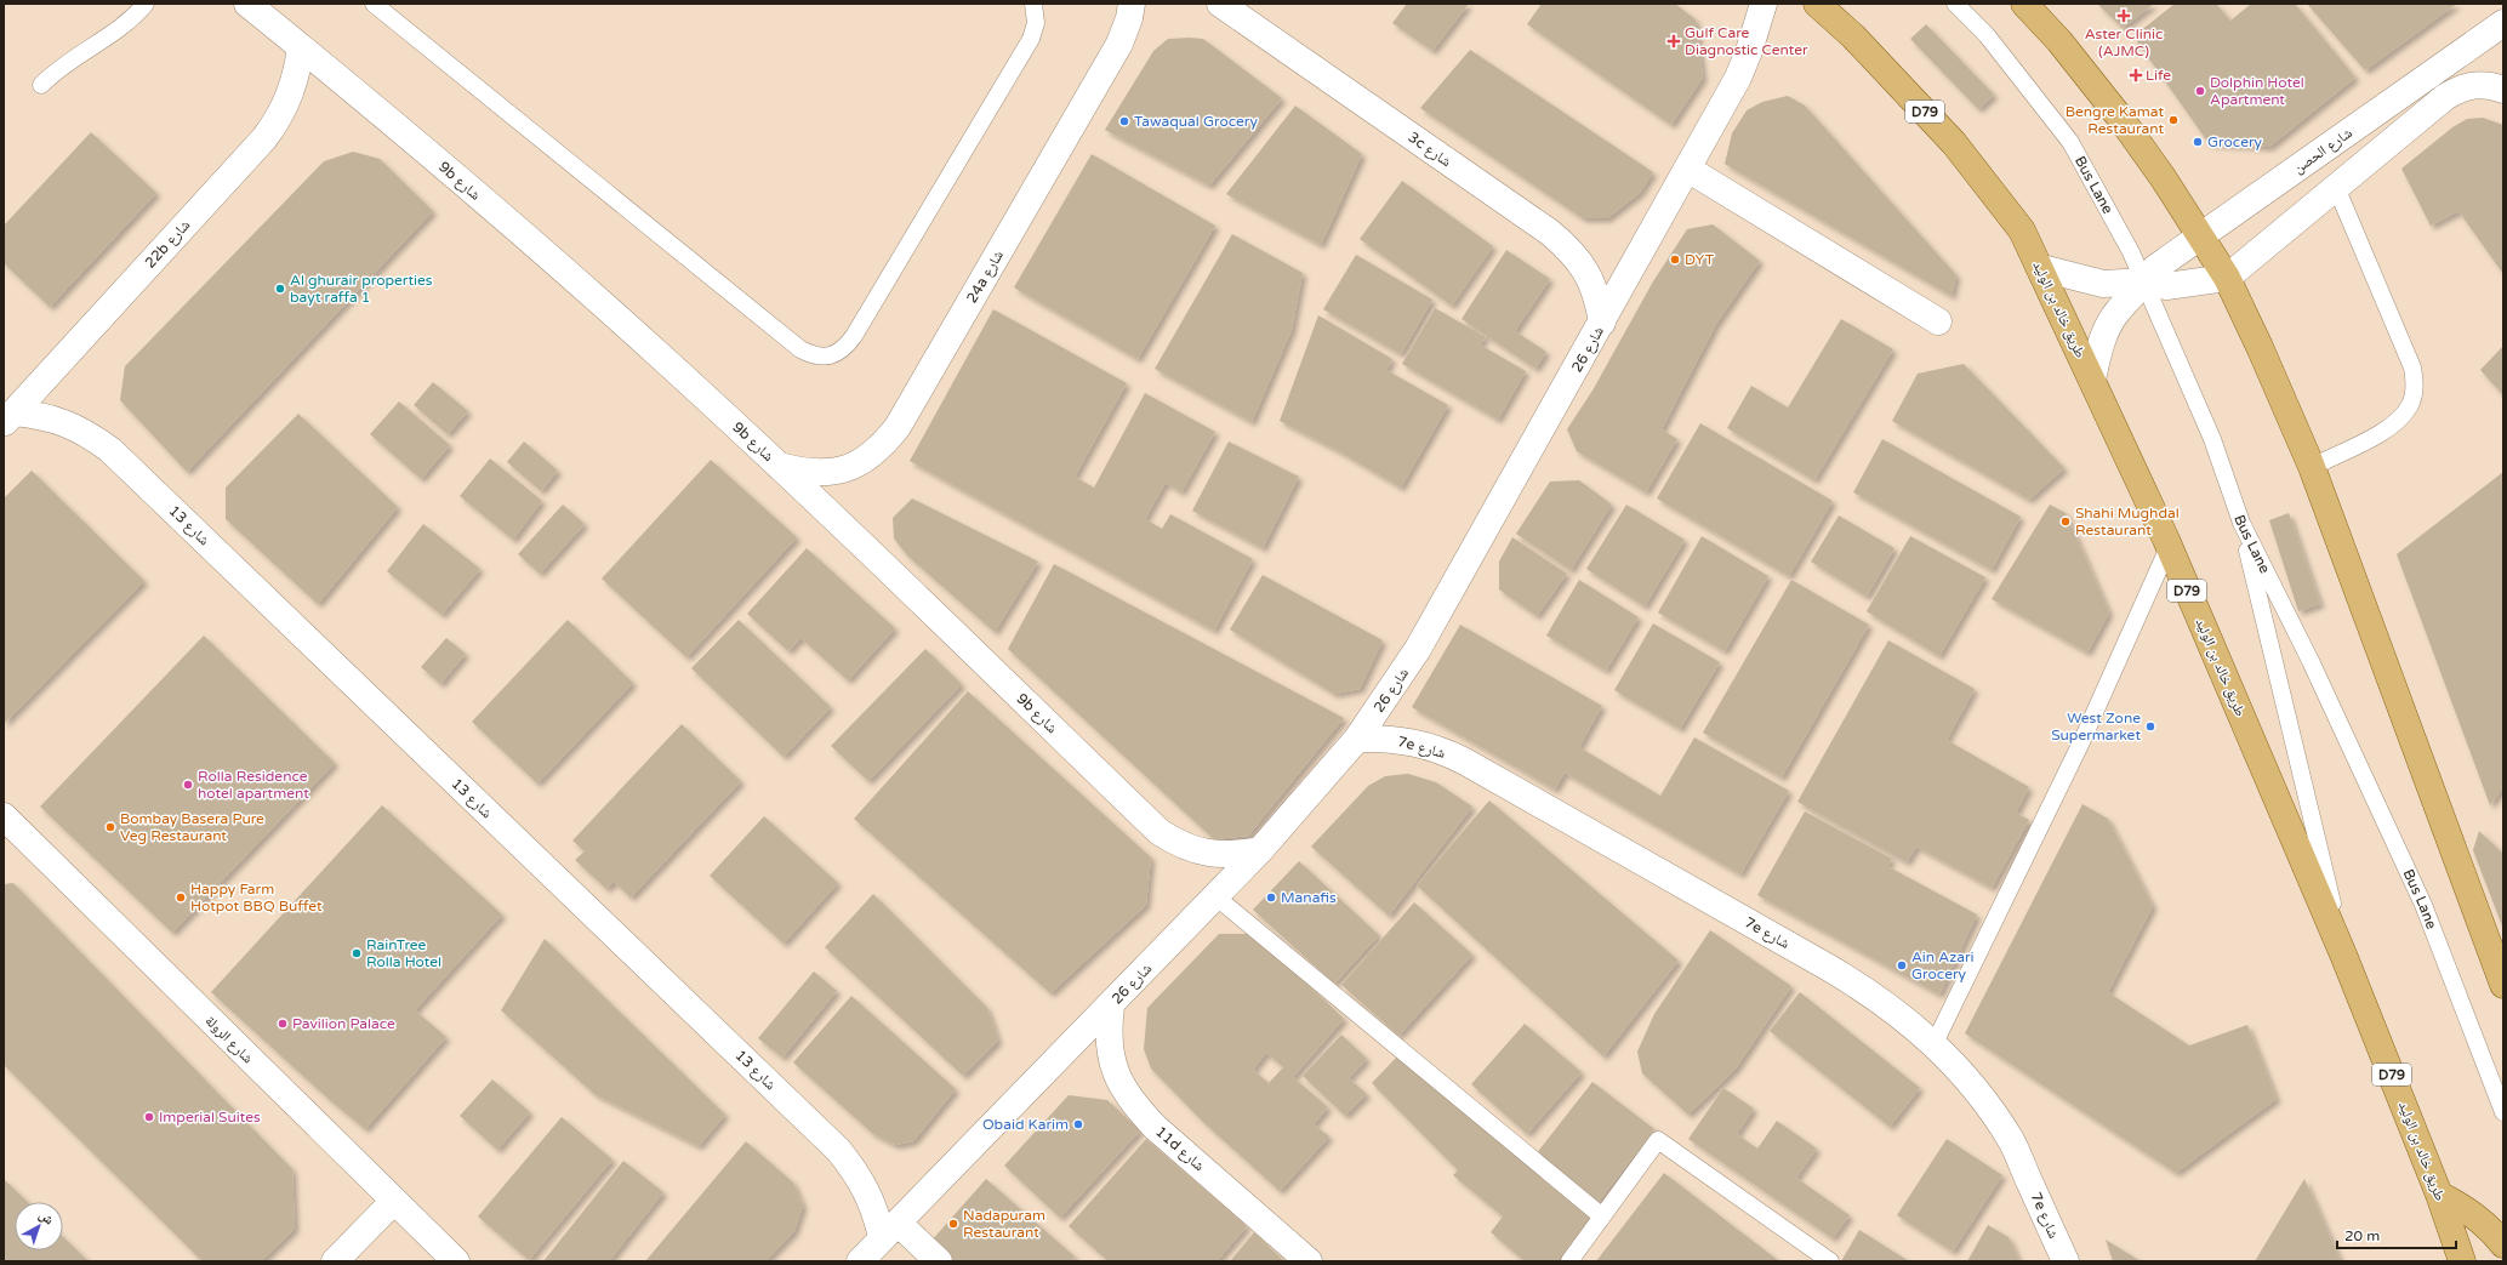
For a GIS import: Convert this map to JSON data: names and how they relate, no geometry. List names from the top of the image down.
{
  "streets": {
    "main road": ["D79", "طريق خالد بن الوليد"],
    "street": [
      "3c شارع",
      "شارع الحصن",
      "9b شارع",
      "22b شارع",
      "24a شارع",
      "شارع 26",
      "شارع 13",
      "7e شارع",
      "شارع الرولة",
      "11d شارع"
    ],
    "lane": ["Bus Lane"]
  },
  "crossings": [
    ["3c شارع", "شارع 26"],
    ["شارع الحصن", "Bus Lane"],
    ["شارع الحصن", "طريق خالد بن الوليد"],
    ["9b شارع", "22b شارع"],
    ["9b شارع", "24a شارع"],
    ["9b شارع", "شارع 26"],
    ["22b شارع", "شارع 13"],
    ["شارع 26", "شارع 13"],
    ["شارع 26", "7e شارع"],
    ["شارع 26", "11d شارع"]
  ],
  "places": {
    "health": ["Aster Clinic (AJMC)", "Gulf Care Diagnostic Center", "Life"],
    "other": [
      "Dolphin Hotel Apartment",
      "Bengre Kamat Restaurant",
      "Tawaqual Grocery",
      "Grocery",
      "DYT",
      "Al ghurair properties bayt raffa 1",
      "Shahi Mughdal Restaurant",
      "West Zone Supermarket",
      "Rolla Residence hotel apartment",
      "Bombay Basera Pure Veg Restaurant",
      "Happy Farm Hotpot BBQ Buffet",
      "Manafis",
      "RainTree Rolla Hotel",
      "Ain Azari Grocery",
      "Pavilion Palace",
      "Imperial Suites",
      "Obaid Karim",
      "Nadapuram Restaurant"
    ]
  },
  "scale_bar": "20 m",
  "north": "top right"
}
